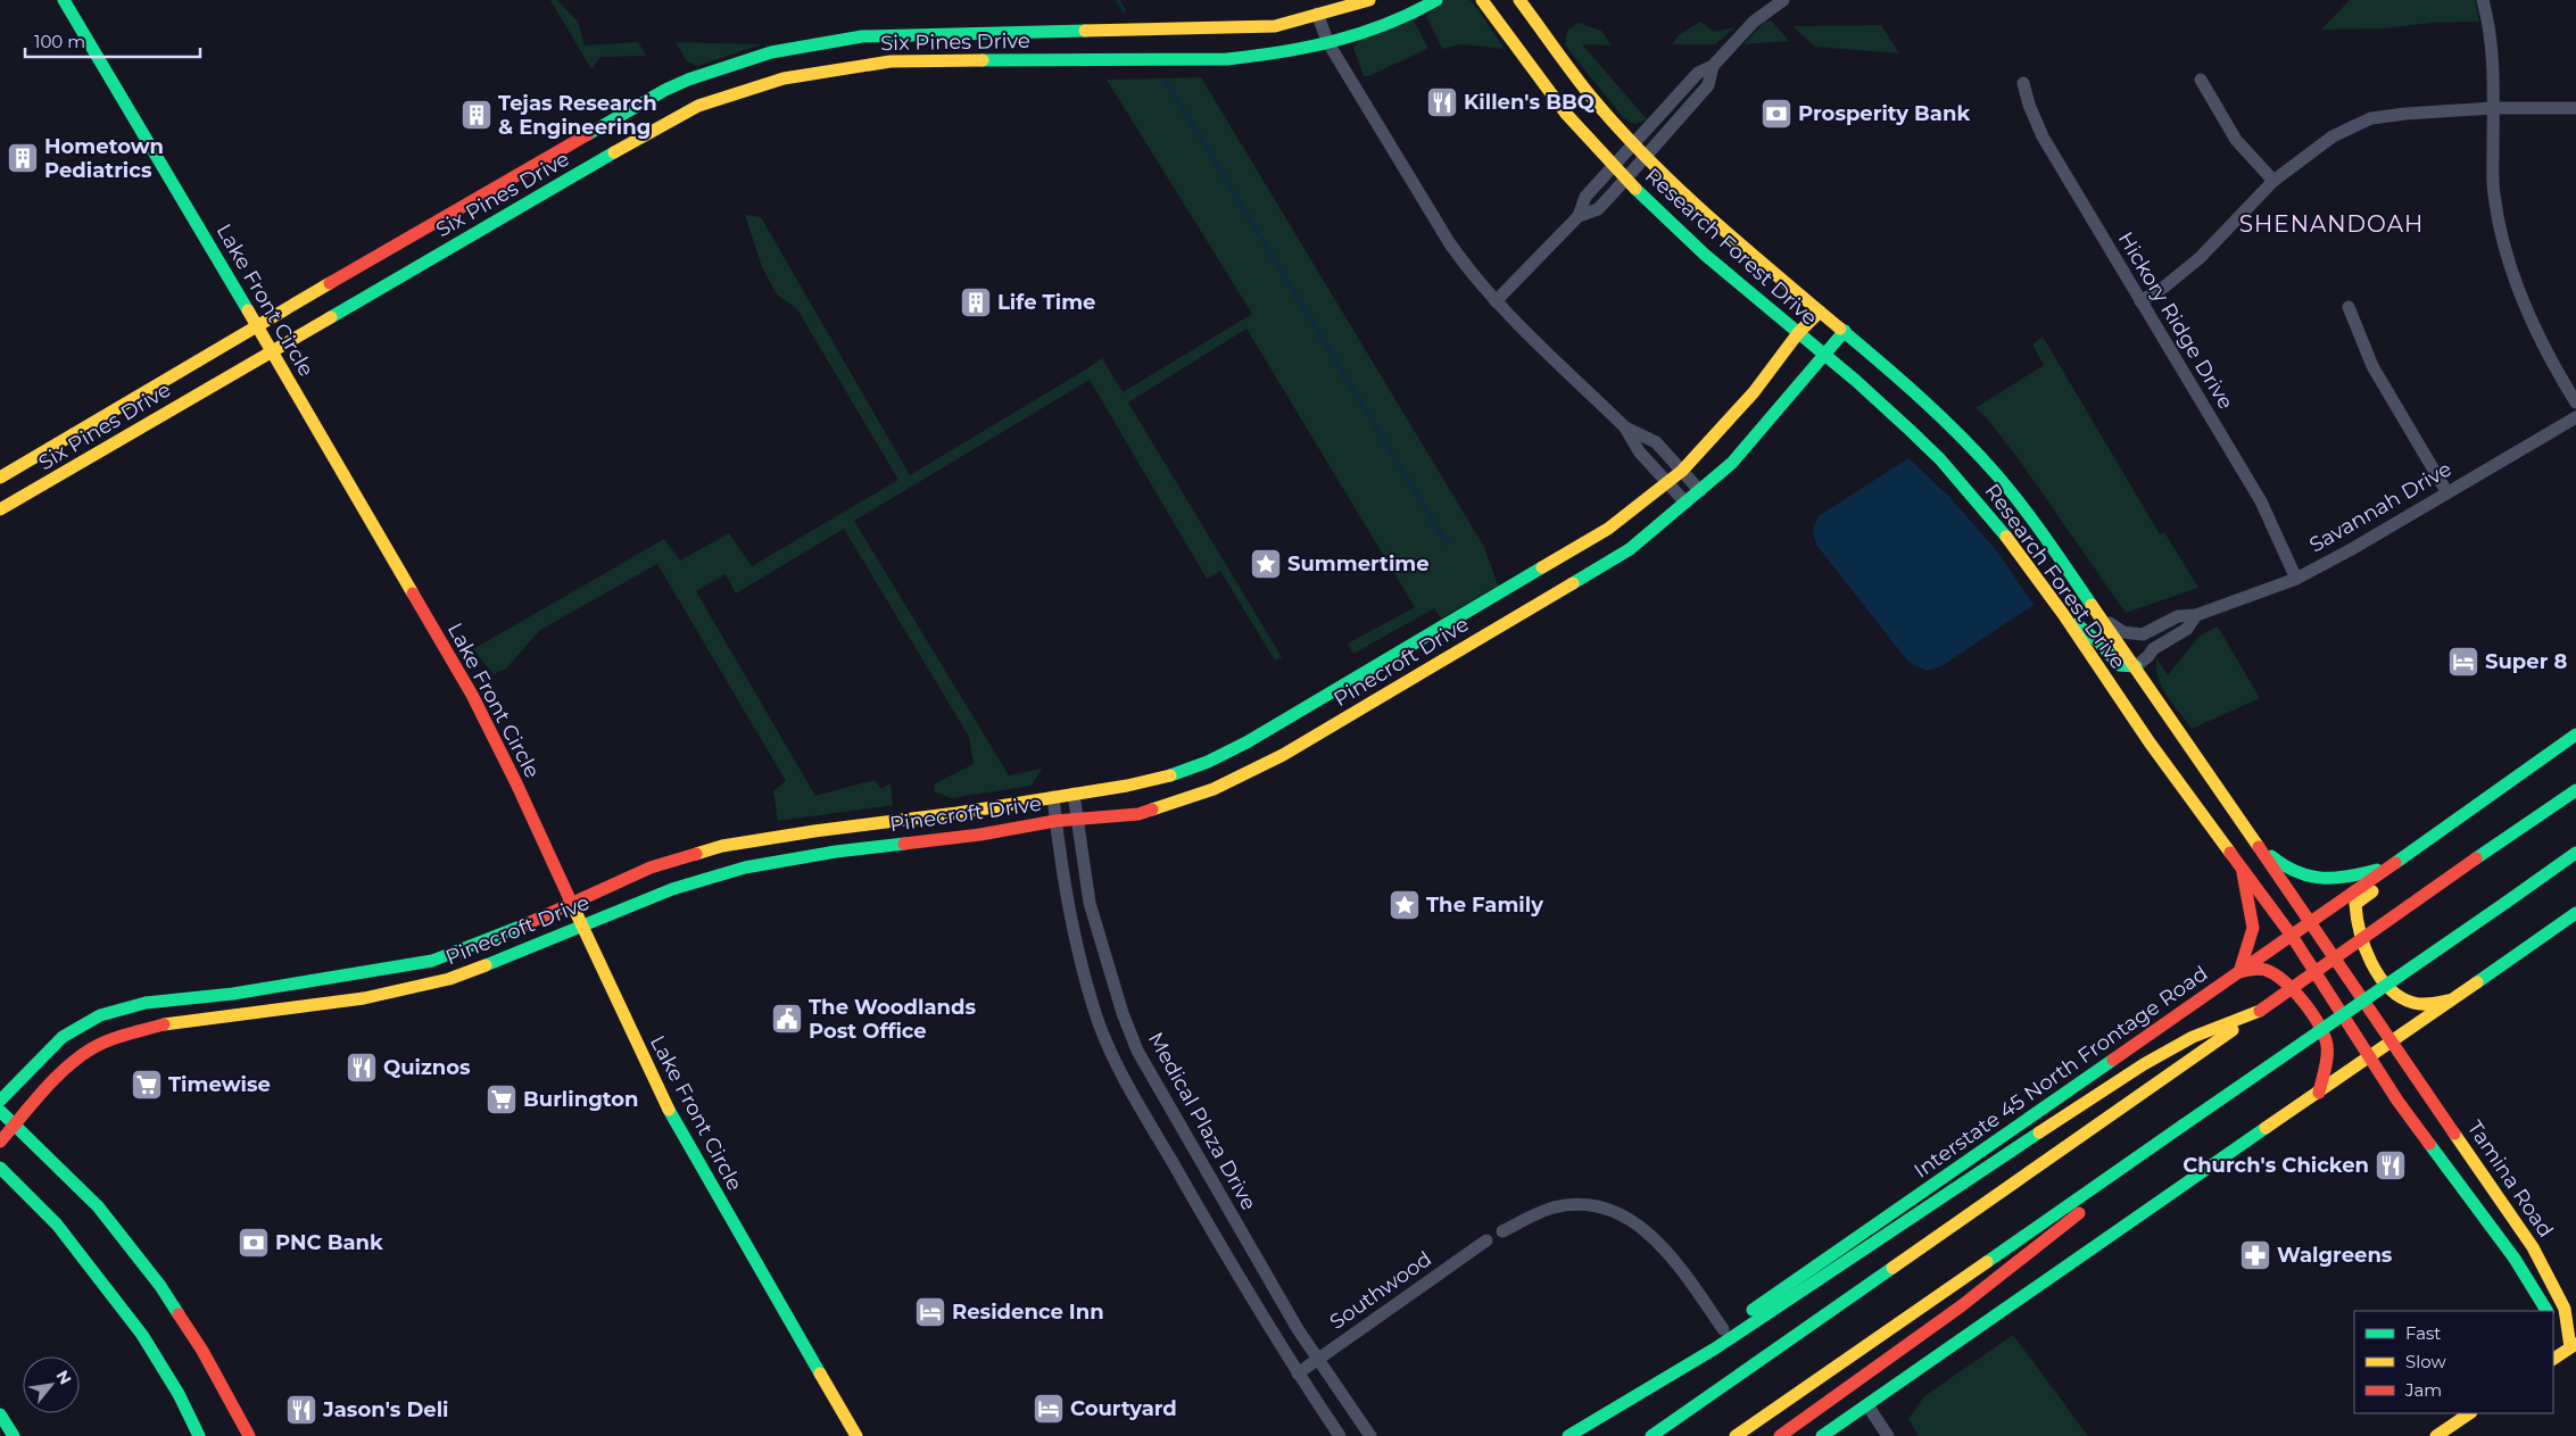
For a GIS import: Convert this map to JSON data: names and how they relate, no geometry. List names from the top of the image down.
{
  "streets": {
    "main road": [
      "Six Pines Drive",
      "Research Forest Drive",
      "Lake Front Circle",
      "Pinecroft Drive",
      "Interstate 45 North Frontage Road",
      "Tamina Road"
    ],
    "street": [
      "Hickory Ridge Drive",
      "Savannah Drive",
      "Medical Plaza Drive",
      "Southwood"
    ]
  },
  "crossings": [
    ["Six Pines Drive", "Lake Front Circle"],
    ["Research Forest Drive", "Savannah Drive"],
    ["Research Forest Drive", "Pinecroft Drive"],
    ["Research Forest Drive", "Interstate 45 North Frontage Road"],
    ["Research Forest Drive", "Tamina Road"],
    ["Lake Front Circle", "Pinecroft Drive"],
    ["Hickory Ridge Drive", "Savannah Drive"],
    ["Pinecroft Drive", "Medical Plaza Drive"],
    ["Medical Plaza Drive", "Southwood"]
  ],
  "districts": ["SHENANDOAH"],
  "places": {
    "restaurant": [
      "Killen's BBQ",
      "Quiznos",
      "Church's Chicken",
      "Jason's Deli"
    ],
    "bank": ["Prosperity Bank", "PNC Bank"],
    "building": ["Tejas Research & Engineering", "Hometown Pediatrics", "Life Time"],
    "place": ["Summertime", "The Family"],
    "hotel": ["Super 8", "Residence Inn", "Courtyard"],
    "public building": ["The Woodlands Post Office"],
    "supermarket": ["Timewise", "Burlington"],
    "pharmacy": ["Walgreens"]
  },
  "legend": ["Fast", "Slow", "Jam"],
  "scale_bar": "100 m",
  "north": "top right"
}
